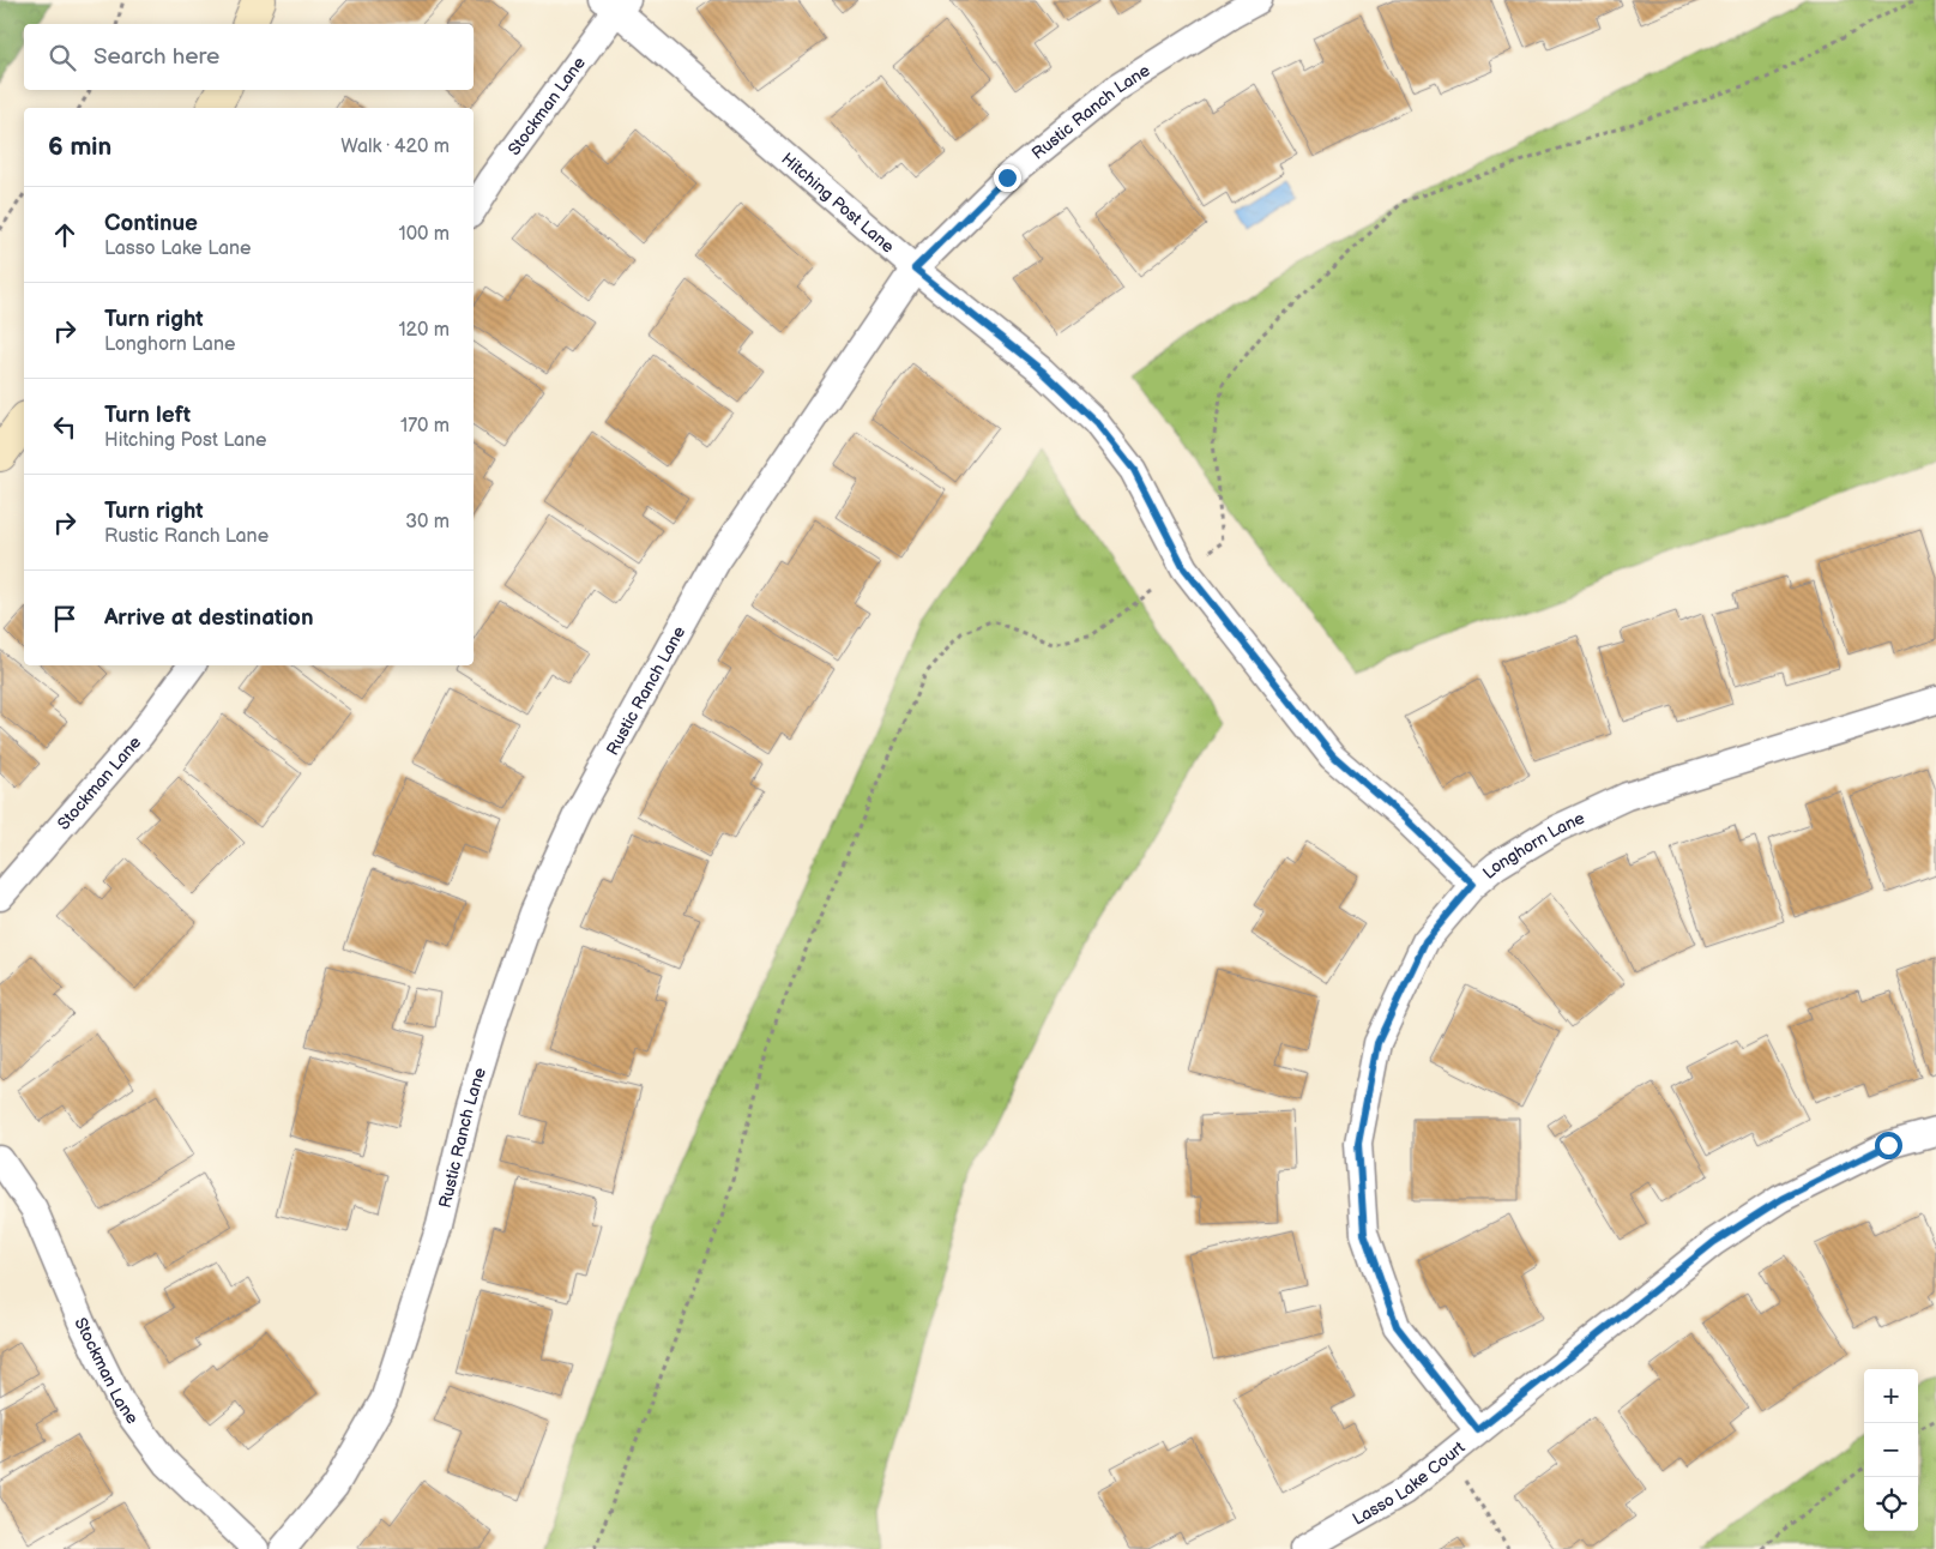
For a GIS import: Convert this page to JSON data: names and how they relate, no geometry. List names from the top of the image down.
{
  "streets": {
    "street": [
      "Stockman Lane",
      "Rustic Ranch Lane",
      "Hitching Post Lane",
      "Longhorn Lane",
      "Lasso Lake Court"
    ]
  },
  "crossings": [
    ["Stockman Lane", "Hitching Post Lane"],
    ["Rustic Ranch Lane", "Hitching Post Lane"],
    ["Hitching Post Lane", "Longhorn Lane"],
    ["Longhorn Lane", "Lasso Lake Court"]
  ],
  "page": {
    "search": "Search here",
    "heading": ["6 min", "Walk · 420 m"],
    "list": [
      ["Continue", "Lasso Lake Lane", "100 m"],
      ["Turn right", "Longhorn Lane", "120 m"],
      ["Turn left", "Hitching Post Lane", "170 m"],
      ["Turn right", "Rustic Ranch Lane", "30 m"],
      "Arrive at destination"
    ],
    "map_buttons": ["+", "−"]
  }
}
